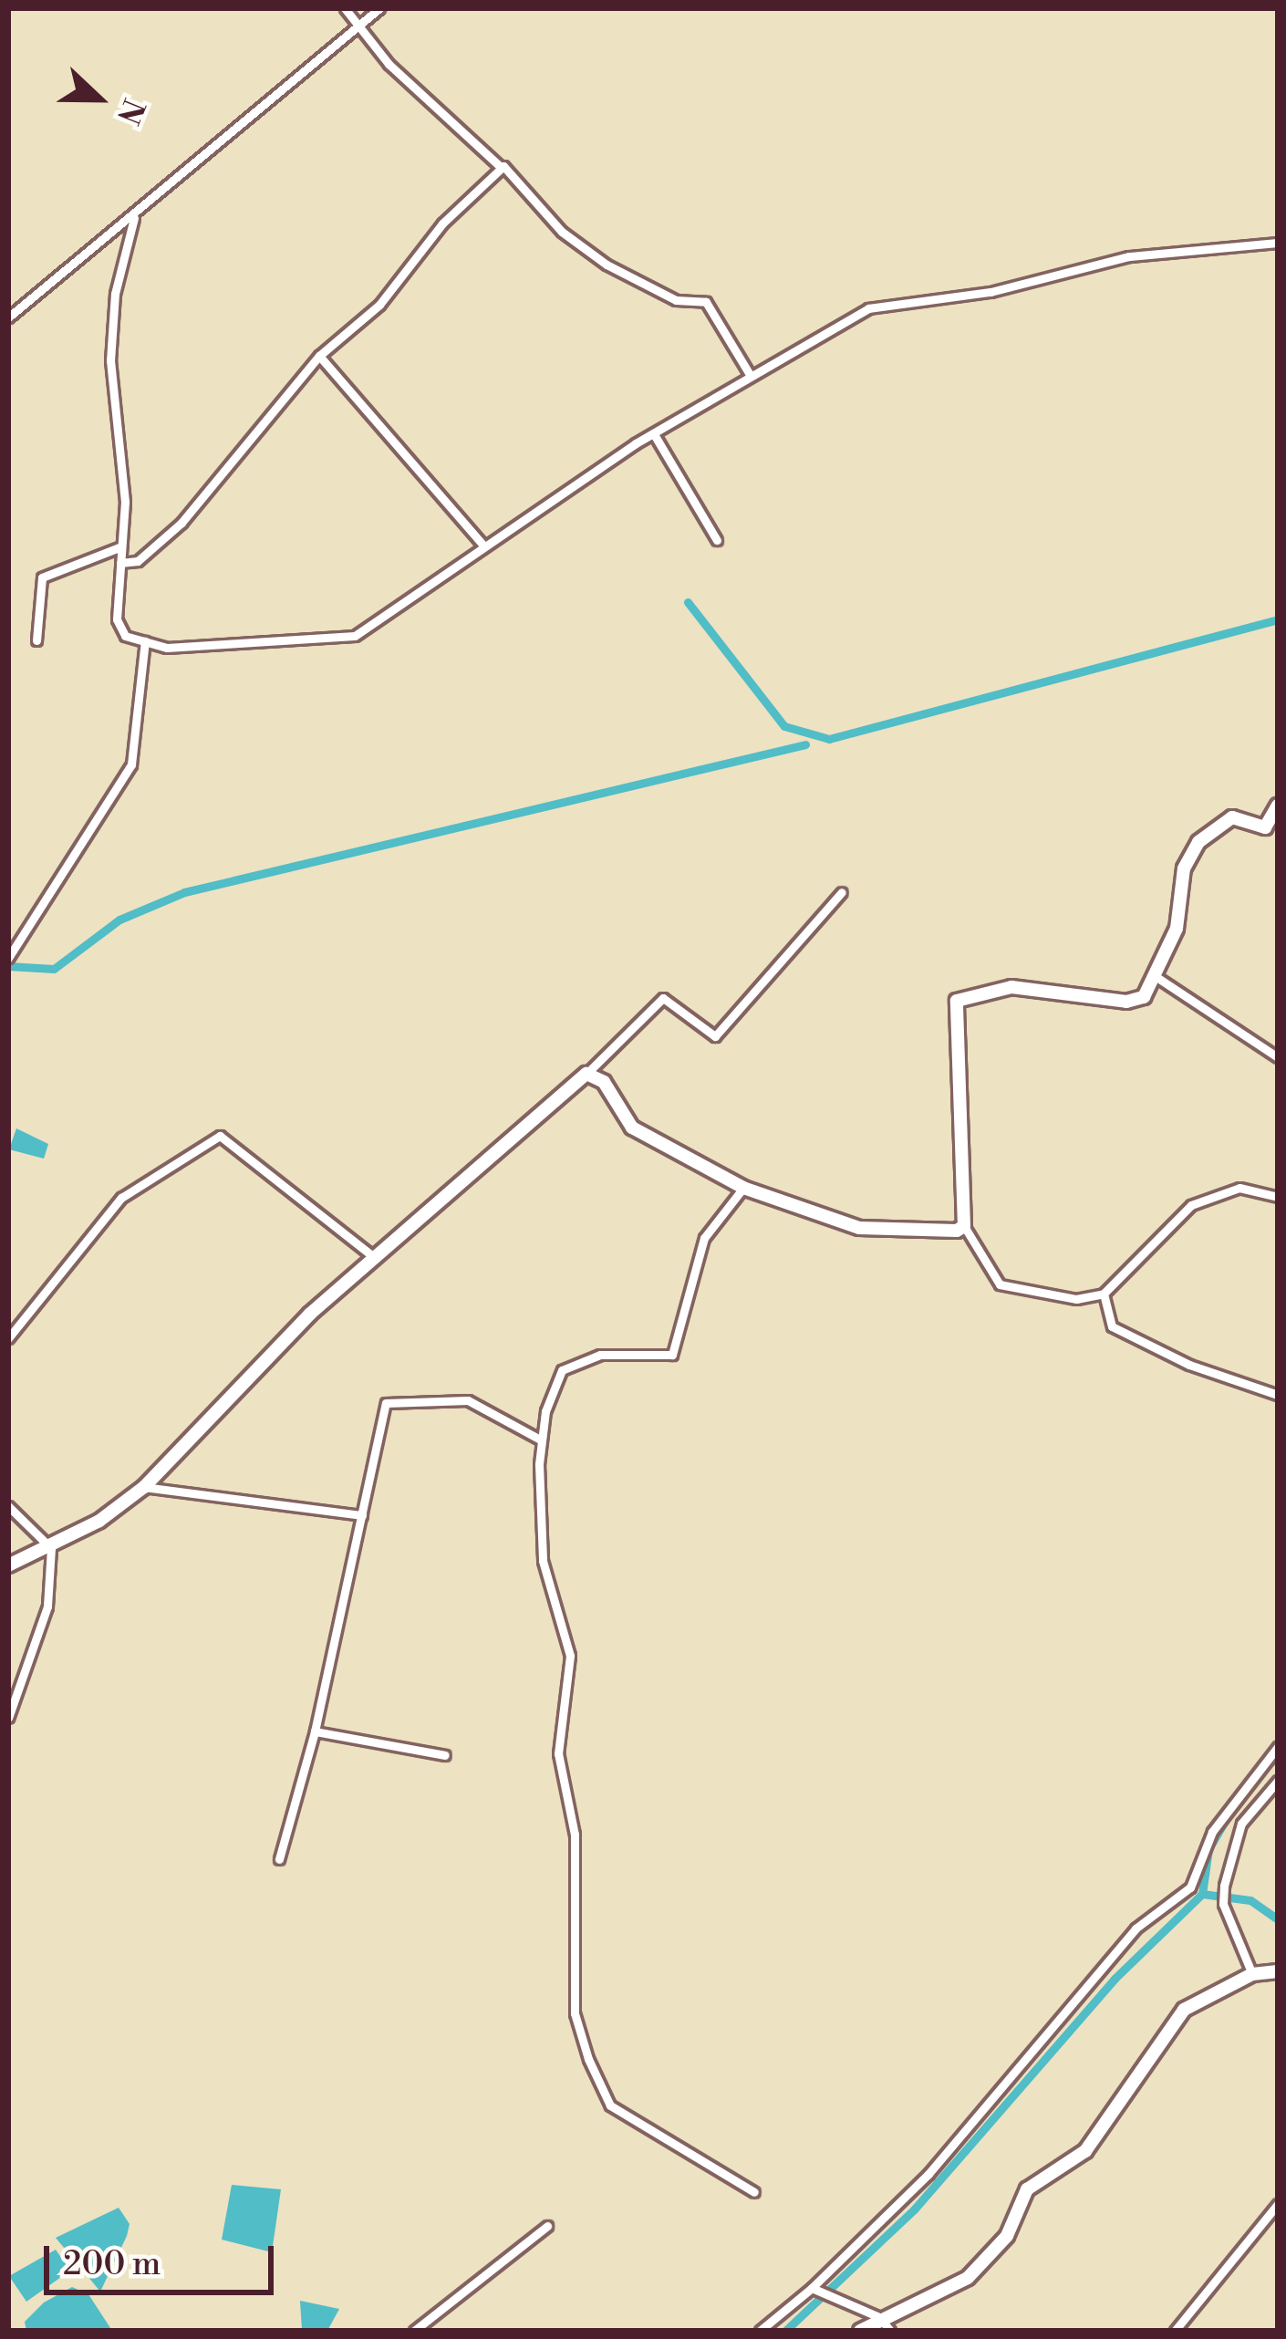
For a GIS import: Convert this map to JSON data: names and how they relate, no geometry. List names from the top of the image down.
{
  "scale_bar": "200 m",
  "north": "right"
}
